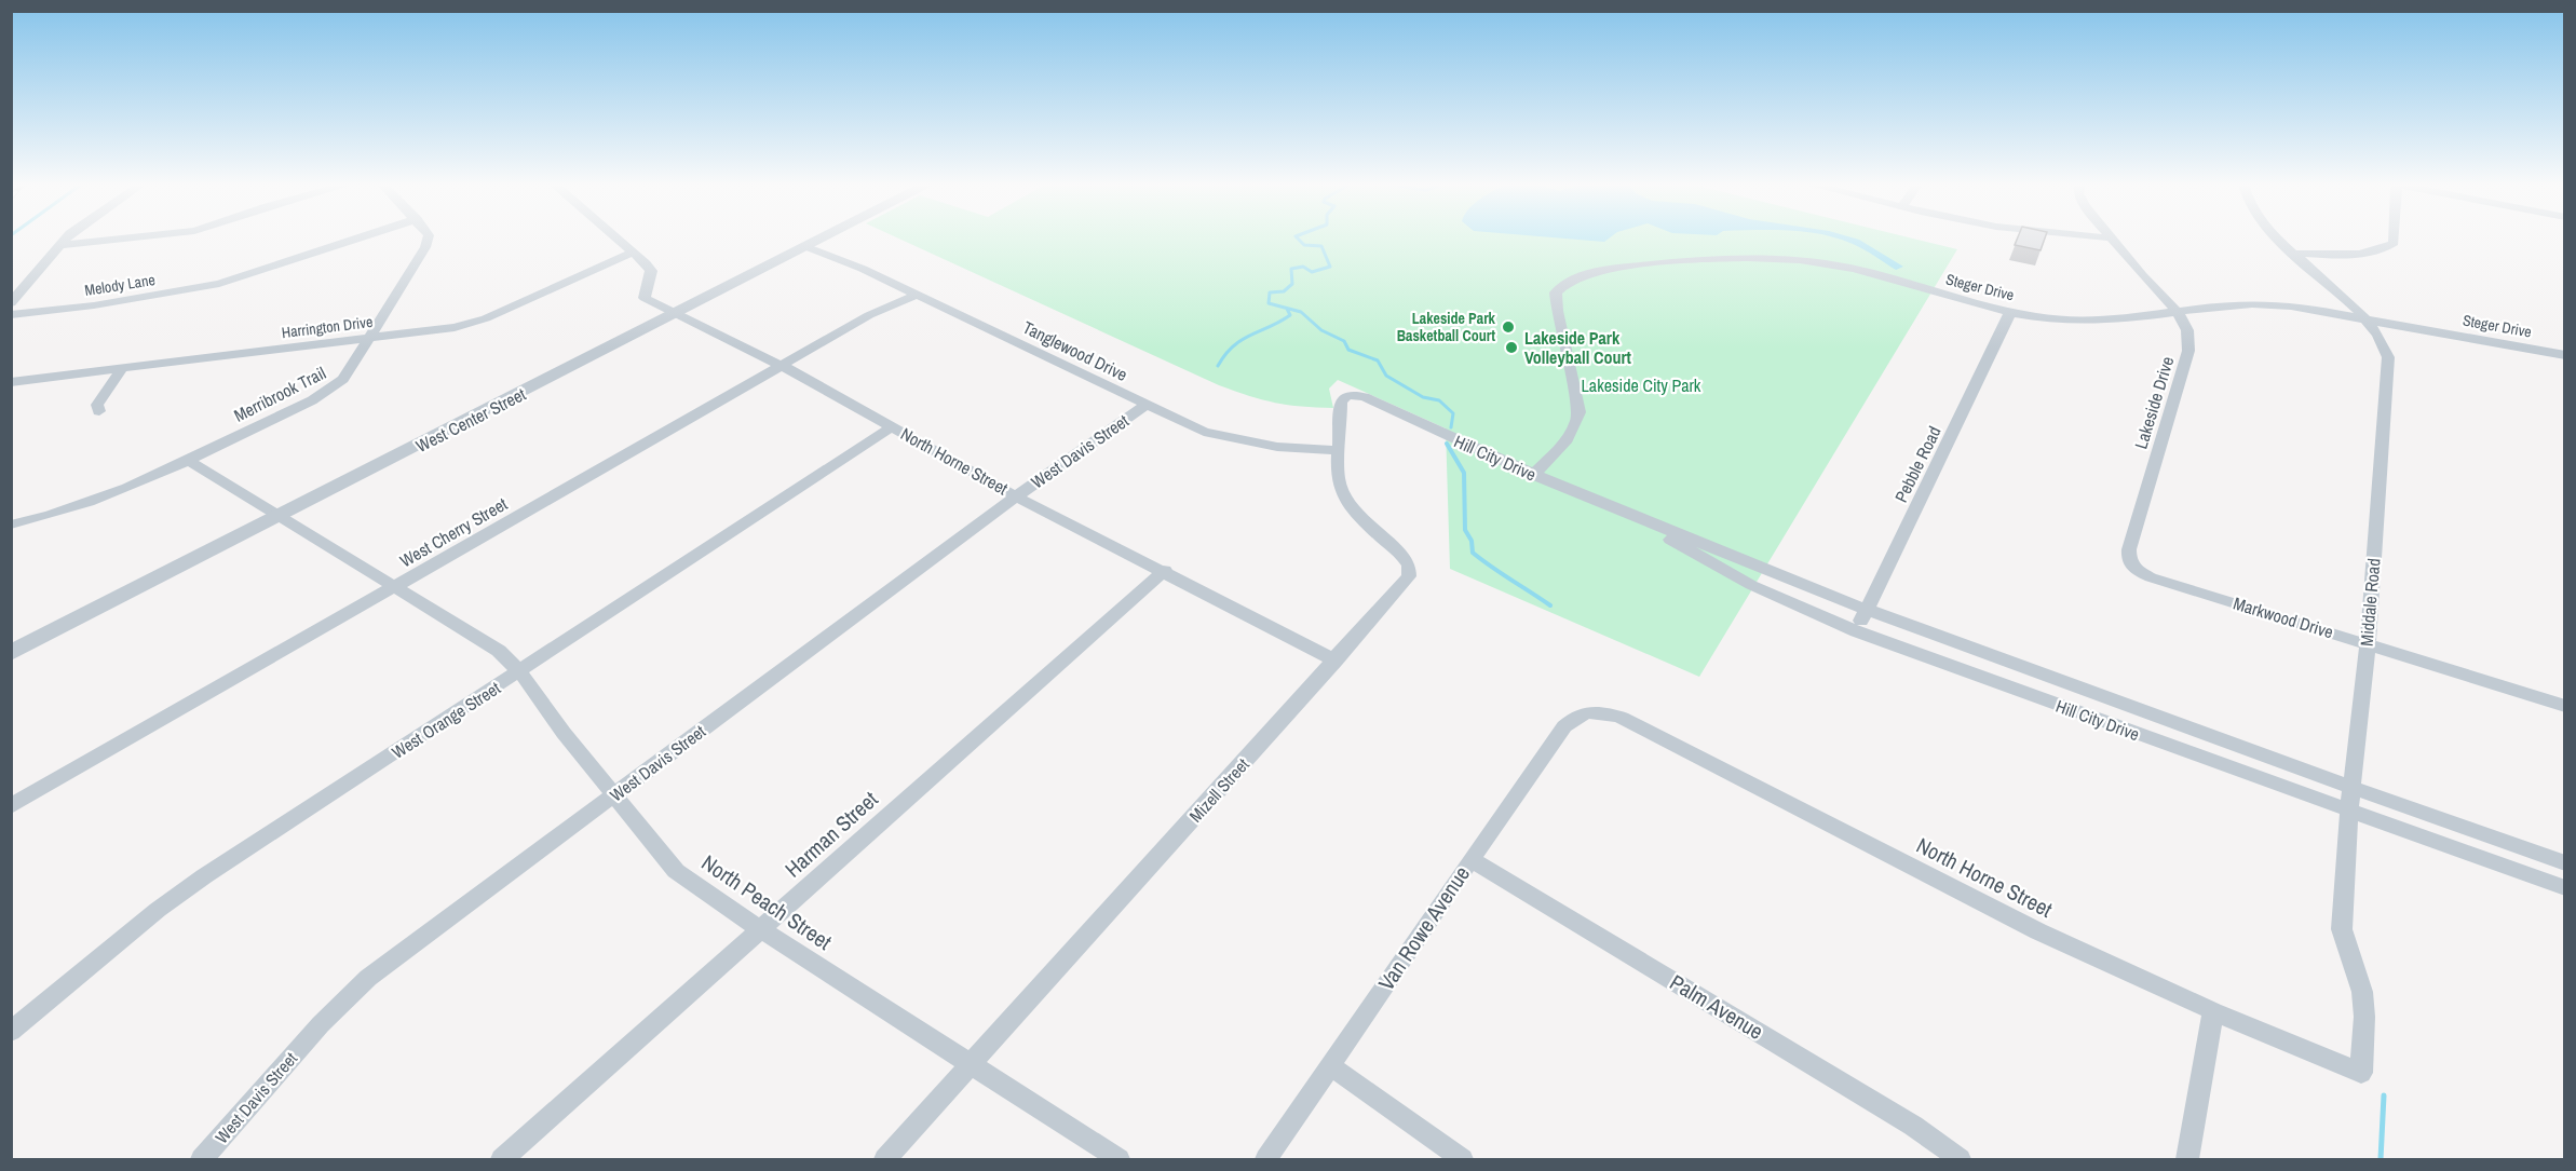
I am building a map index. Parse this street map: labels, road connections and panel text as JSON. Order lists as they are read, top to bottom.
{
  "streets": {
    "street": [
      "Melody Lane",
      "Steger Drive",
      "Harrington Drive",
      "Tanglewood Drive",
      "Merribrook Trail",
      "Lakeside Drive",
      "West Center Street",
      "West Davis Street",
      "Hill City Drive",
      "North Horne Street",
      "Pebble Road",
      "West Cherry Street",
      "Middale Road",
      "Markwood Drive",
      "West Orange Street",
      "Mizell Street",
      "Harman Street",
      "North Peach Street",
      "Van Rowe Avenue",
      "Palm Avenue"
    ]
  },
  "crossings": [
    ["Steger Drive", "Lakeside Drive"],
    ["Steger Drive", "Hill City Drive"],
    ["Steger Drive", "Pebble Road"],
    ["Steger Drive", "Middale Road"],
    ["Harrington Drive", "Merribrook Trail"],
    ["Harrington Drive", "North Horne Street"],
    ["Tanglewood Drive", "West Center Street"],
    ["Tanglewood Drive", "West Davis Street"],
    ["Tanglewood Drive", "West Cherry Street"],
    ["Tanglewood Drive", "Mizell Street"],
    ["Merribrook Trail", "North Peach Street"],
    ["Lakeside Drive", "Markwood Drive"],
    ["West Center Street", "North Horne Street"],
    ["West Center Street", "North Peach Street"],
    ["West Davis Street", "North Horne Street"],
    ["West Davis Street", "North Peach Street"],
    ["Hill City Drive", "Pebble Road"],
    ["Hill City Drive", "Middale Road"],
    ["Hill City Drive", "Mizell Street"],
    ["North Horne Street", "West Cherry Street"],
    ["North Horne Street", "Middale Road"],
    ["North Horne Street", "West Orange Street"],
    ["North Horne Street", "Mizell Street"],
    ["North Horne Street", "Harman Street"],
    ["North Horne Street", "Van Rowe Avenue"],
    ["West Cherry Street", "North Peach Street"],
    ["Middale Road", "Markwood Drive"],
    ["West Orange Street", "North Peach Street"],
    ["Mizell Street", "North Peach Street"],
    ["Harman Street", "North Peach Street"],
    ["Van Rowe Avenue", "Palm Avenue"]
  ],
  "parks": ["Lakeside City Park"],
  "places": ["Lakeside Park Basketball Court", "Lakeside Park Volleyball Court"]
}
